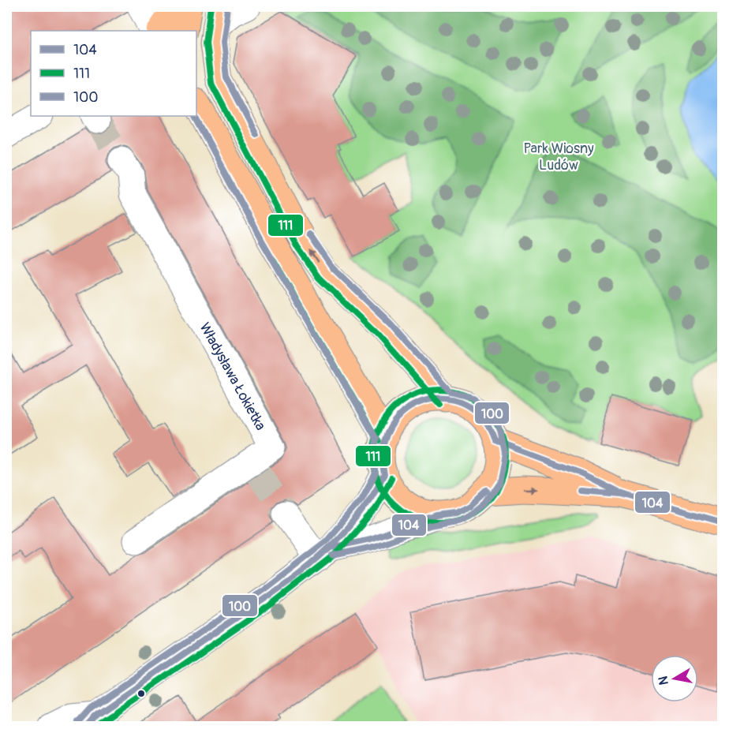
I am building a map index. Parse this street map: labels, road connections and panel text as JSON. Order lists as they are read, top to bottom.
{
  "streets": {
    "street": ["Władysława Łokietka"]
  },
  "parks": ["Park Wiosny Ludów"],
  "lines": ["transit line 111", "transit line 100", "transit line 104"],
  "legend": ["104", "111", "100"],
  "north": "left"
}
